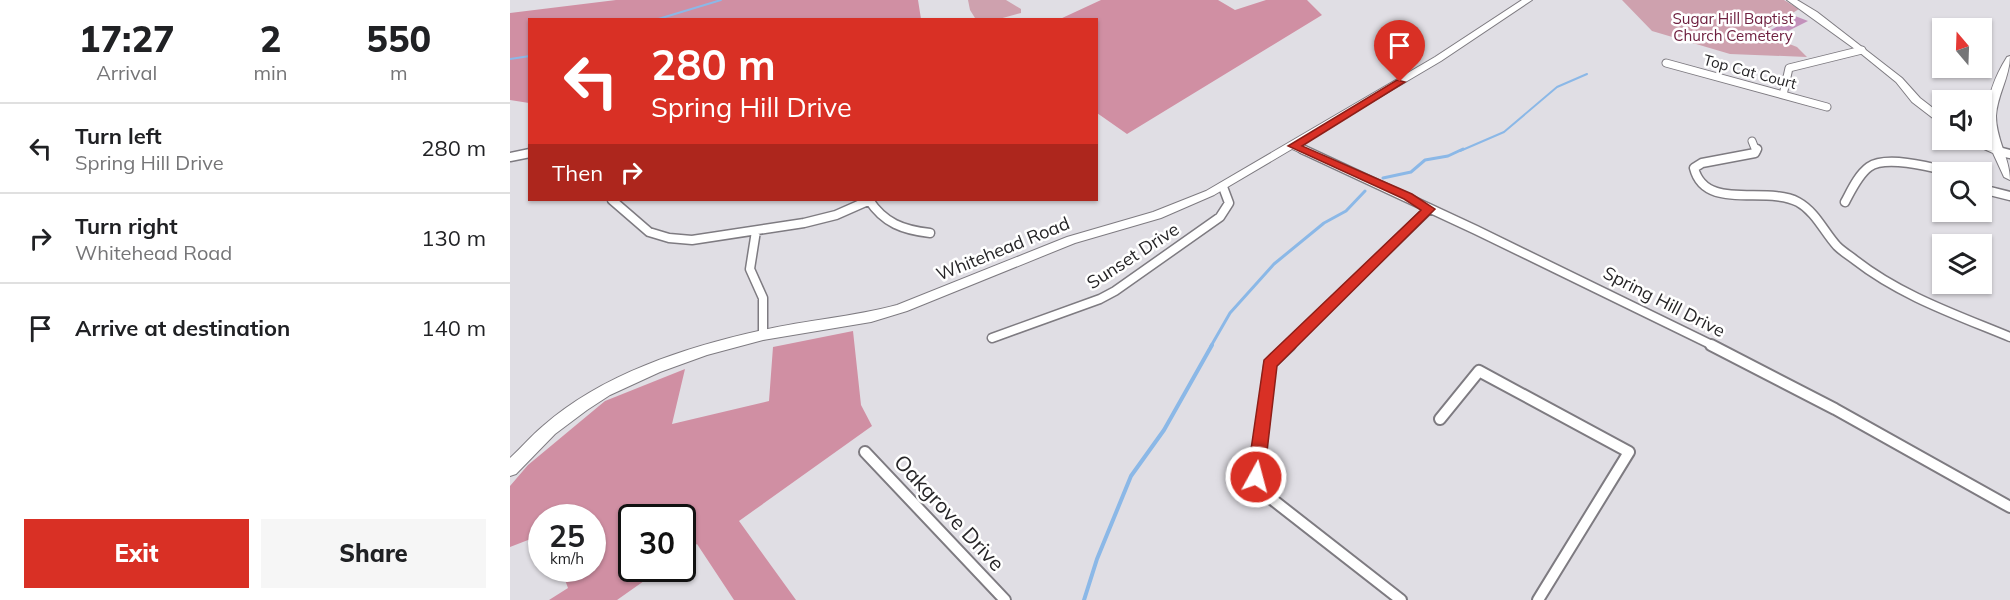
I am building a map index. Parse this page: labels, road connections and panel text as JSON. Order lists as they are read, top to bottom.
{
  "streets": {
    "street": [
      "Top Cat Court",
      "Whitehead Road",
      "Sunset Drive",
      "Spring Hill Drive",
      "Oakgrove Drive"
    ]
  },
  "crossings": [
    ["Whitehead Road", "Sunset Drive"],
    ["Whitehead Road", "Spring Hill Drive"]
  ],
  "parks": ["Sugar Hill Baptist Church Cemetery"],
  "north": "top",
  "page": {
    "eta": [
      "17:27",
      "Arrival",
      "2",
      "min",
      "550",
      "m"
    ],
    "turn": ["280 m", "Spring Hill Drive"],
    "list": [
      {
        "name": "Turn left",
        "note": "Spring Hill Drive",
        "value": "280 m"
      },
      {
        "name": "Turn right",
        "note": "Whitehead Road",
        "value": "130 m"
      },
      {
        "name": "Arrive at destination",
        "value": "140 m"
      }
    ],
    "then": "Then",
    "speed": "25 km/h",
    "limit": "30",
    "buttons": ["Exit", "Share"]
  }
}
